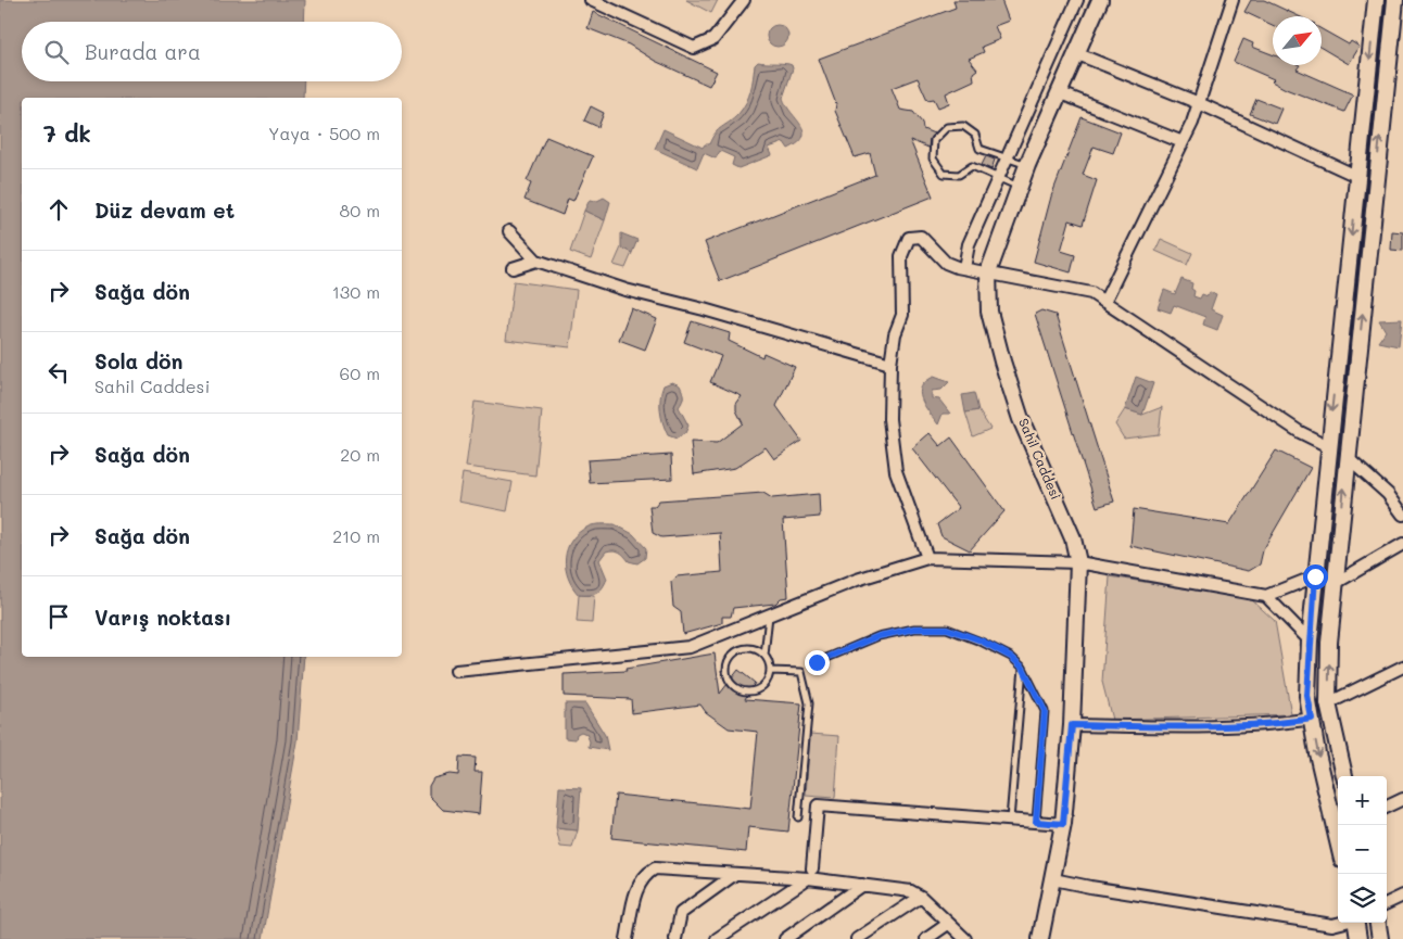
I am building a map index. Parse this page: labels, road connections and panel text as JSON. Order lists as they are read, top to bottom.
{
  "streets": {
    "main road": ["Sahil Caddesi"]
  },
  "north": "top right",
  "page": {
    "search": "Burada ara",
    "heading": ["7 dk", "Yaya · 500 m"],
    "list": [
      ["Düz devam et", "80 m"],
      ["Sağa dön", "130 m"],
      ["Sola dön", "Sahil Caddesi", "60 m"],
      ["Sağa dön", "20 m"],
      ["Sağa dön", "210 m"],
      "Varış noktası"
    ],
    "map_buttons": ["+", "−"]
  }
}
